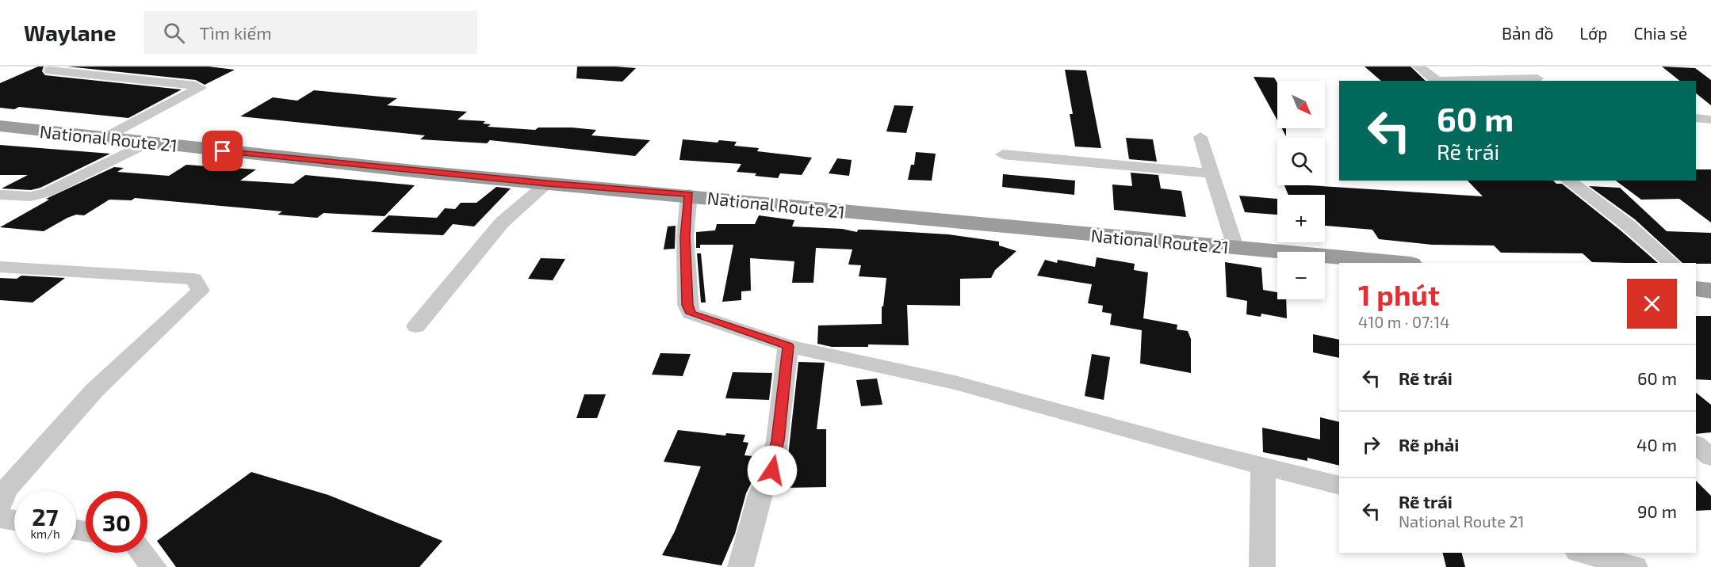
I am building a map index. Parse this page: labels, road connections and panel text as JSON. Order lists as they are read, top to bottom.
{
  "streets": {
    "highway": ["National Route 21"]
  },
  "north": "bottom right",
  "page": {
    "header": "Waylane",
    "search": "Tìm kiếm",
    "nav": ["Bản đồ", "Lớp", "Chia sẻ"],
    "map_buttons": ["+", "−"],
    "turn": ["60 m", "Rẽ trái"],
    "heading": ["1 phút", "410 m · 07:14"],
    "list": [
      {
        "name": "Rẽ trái",
        "value": "60 m"
      },
      {
        "name": "Rẽ phải",
        "value": "40 m"
      },
      {
        "name": "Rẽ trái",
        "note": "National Route 21",
        "value": "90 m"
      }
    ],
    "speed": "27 km/h",
    "limit": "30"
  }
}
